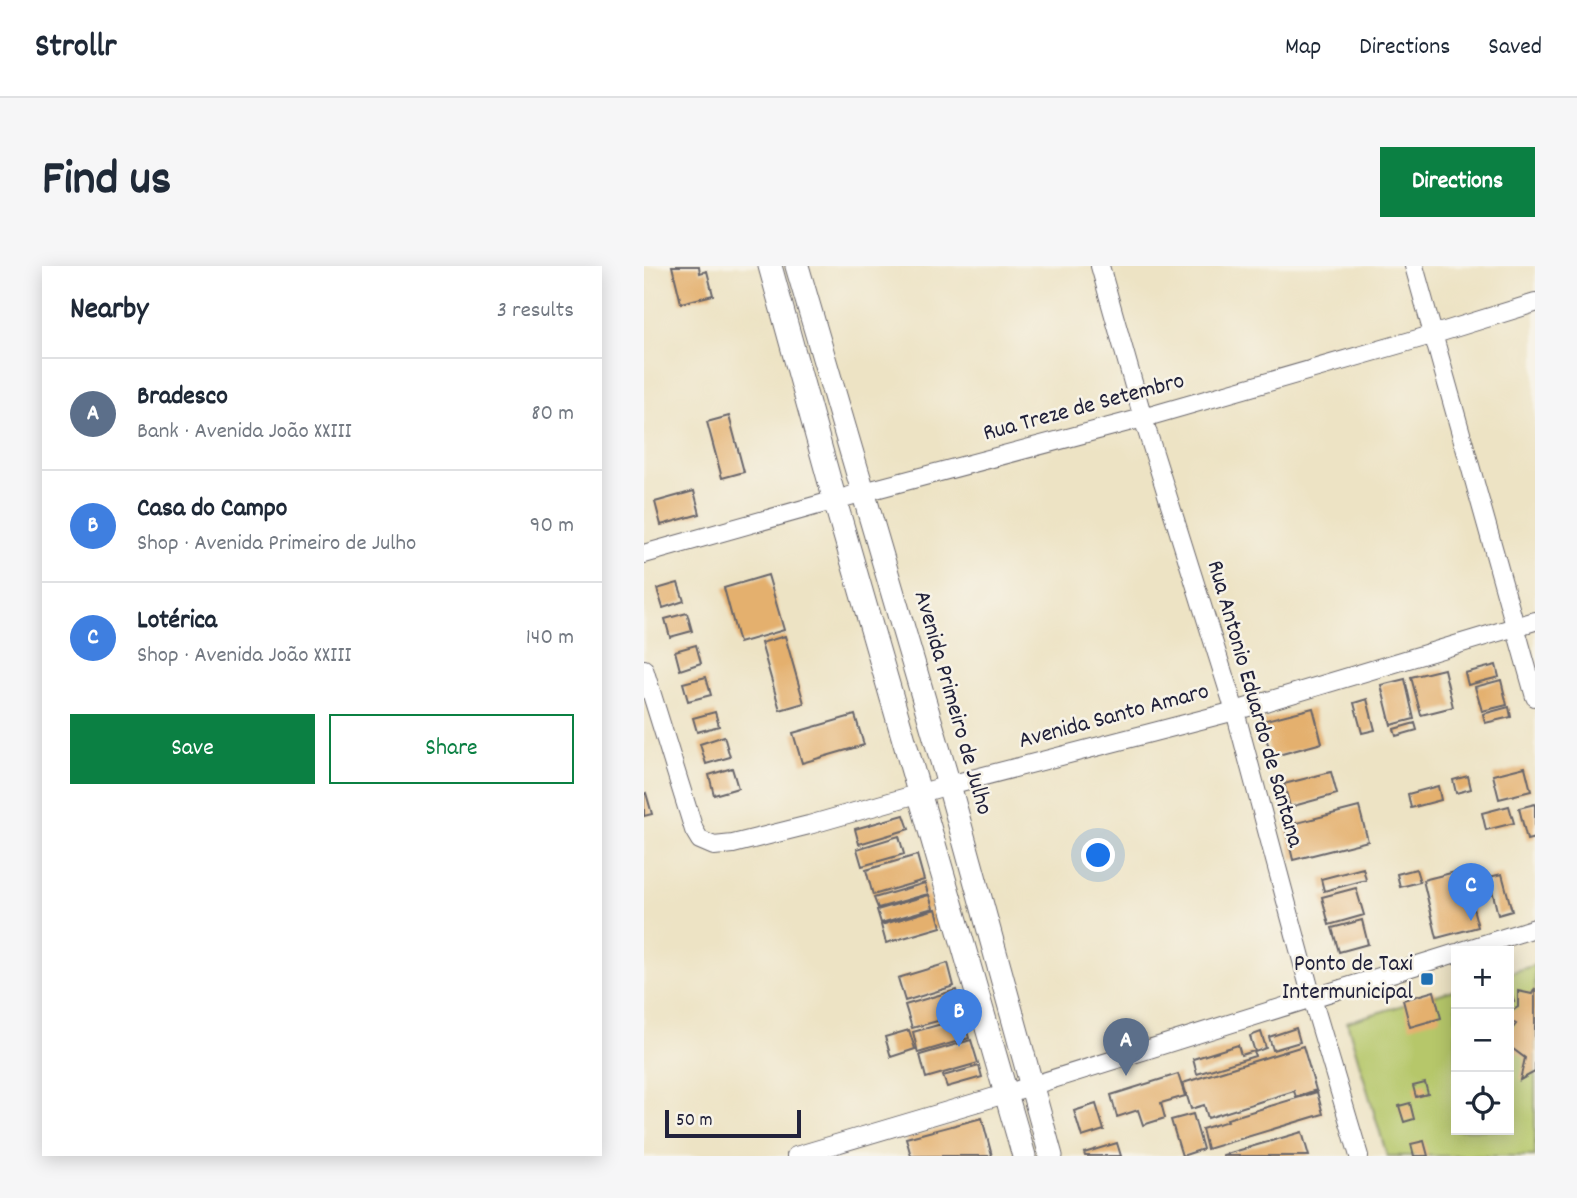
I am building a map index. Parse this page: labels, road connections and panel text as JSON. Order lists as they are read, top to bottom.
{
  "streets": {
    "main road": ["Avenida Primeiro de Julho"],
    "street": ["Rua Treze de Setembro", "Rua Antonio Eduardo de Santana", "Avenida Santo Amaro"]
  },
  "crossings": [
    ["Rua Treze de Setembro", "Avenida Primeiro de Julho"],
    ["Rua Treze de Setembro", "Rua Antonio Eduardo de Santana"],
    ["Avenida Primeiro de Julho", "Avenida Santo Amaro"],
    ["Rua Antonio Eduardo de Santana", "Avenida Santo Amaro"]
  ],
  "places": {
    "transit": ["Ponto de Taxi Intermunicipal"]
  },
  "scale_bar": "50 m",
  "page": {
    "header": "Strollr",
    "nav": ["Map", "Directions", "Saved"],
    "title": "Find us",
    "buttons": [
      "Directions",
      ["Save", "Share"]
    ],
    "heading": ["Nearby", "3 results"],
    "list": [
      {
        "mark": "A",
        "name": "Bradesco",
        "note": "Bank · Avenida João XXIII",
        "value": "80 m"
      },
      {
        "mark": "B",
        "name": "Casa do Campo",
        "note": "Shop · Avenida Primeiro de Julho",
        "value": "90 m"
      },
      {
        "mark": "C",
        "name": "Lotérica",
        "note": "Shop · Avenida João XXIII",
        "value": "140 m"
      }
    ],
    "pins": ["C", "B", "A"],
    "map_buttons": ["+", "−"],
    "scale": "50 m"
  }
}
